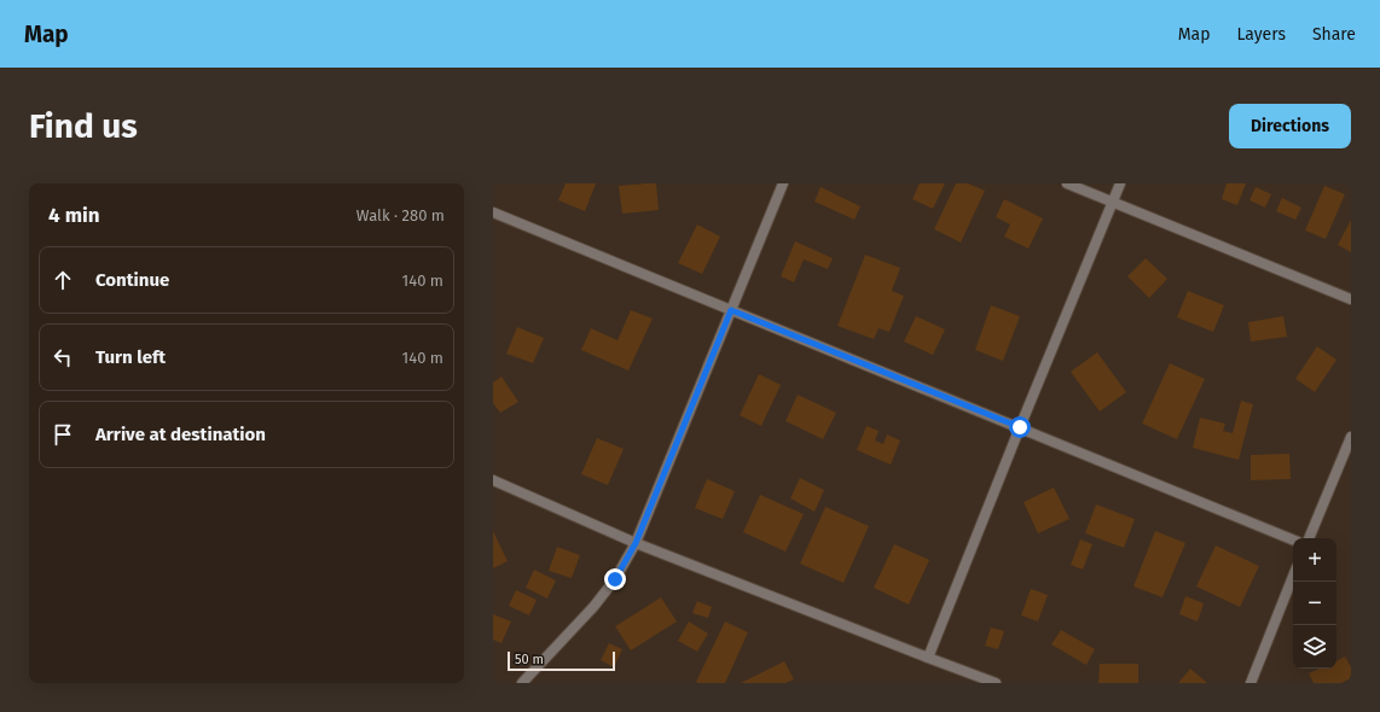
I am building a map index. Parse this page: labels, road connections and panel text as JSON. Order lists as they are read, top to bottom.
{
  "scale_bar": "50 m",
  "page": {
    "header": "Map",
    "nav": ["Map", "Layers", "Share"],
    "buttons": "Directions",
    "title": "Find us",
    "heading": ["4 min", "Walk · 280 m"],
    "list": [
      ["Continue", "140 m"],
      ["Turn left", "140 m"],
      "Arrive at destination"
    ],
    "map_buttons": ["+", "−"],
    "scale": "50 m"
  }
}
